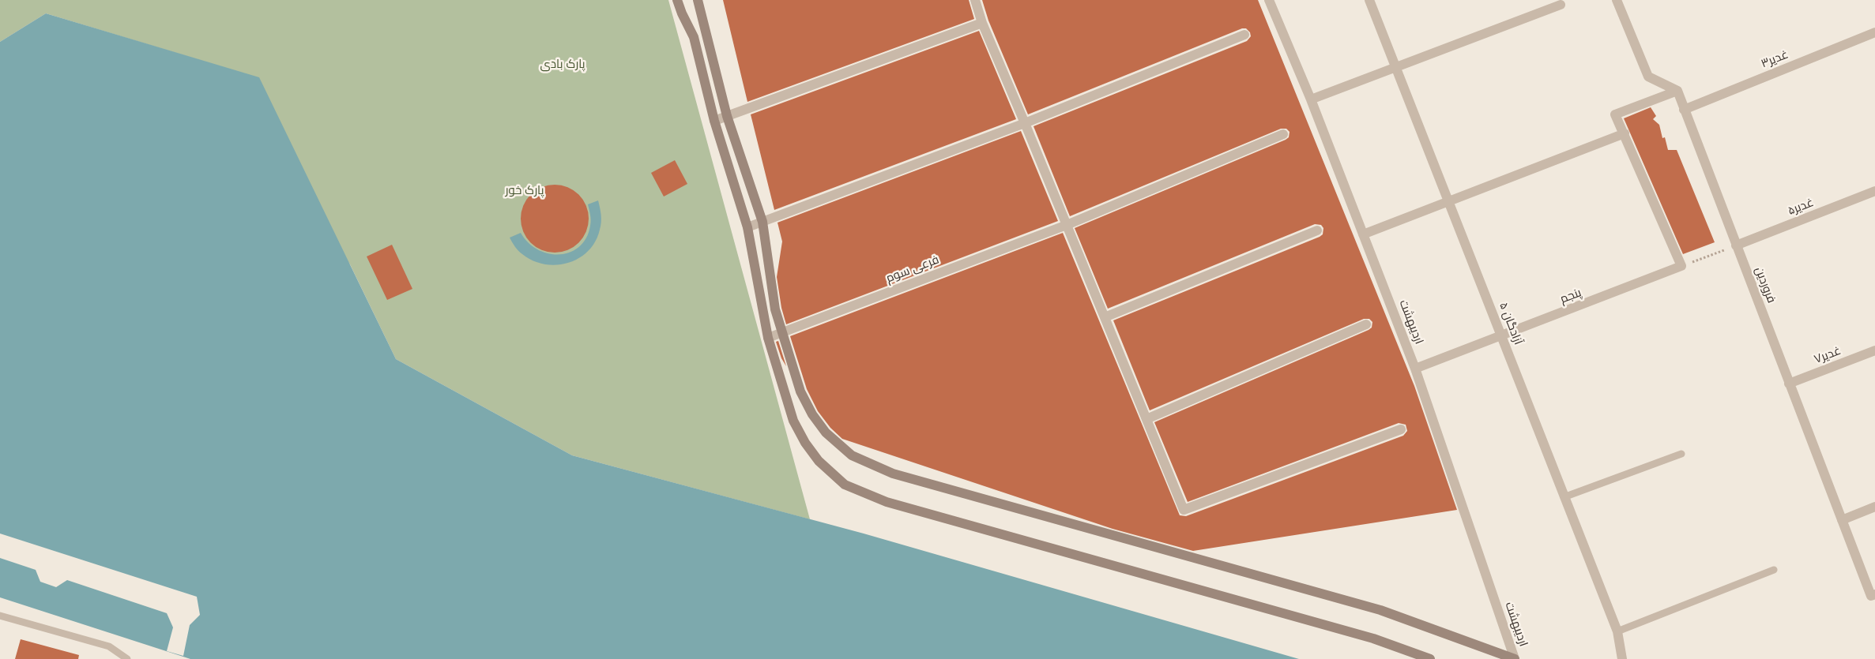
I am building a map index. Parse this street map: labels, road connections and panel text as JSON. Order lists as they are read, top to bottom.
{
  "streets": {
    "street": [
      "غدیر۳",
      "غدیر۵",
      "فرعی سوم",
      "فروردین",
      "پنجم",
      "اردیبهشت",
      "آزادگان ۵",
      "غدیر۷"
    ]
  },
  "crossings": [
    ["غدیر۳", "فروردین"],
    ["غدیر۵", "فروردین"],
    ["فروردین", "غدیر۷"],
    ["پنجم", "اردیبهشت"],
    ["پنجم", "آزادگان ۵"]
  ],
  "parks": ["پارک بادی", "پارک خور"]
}
